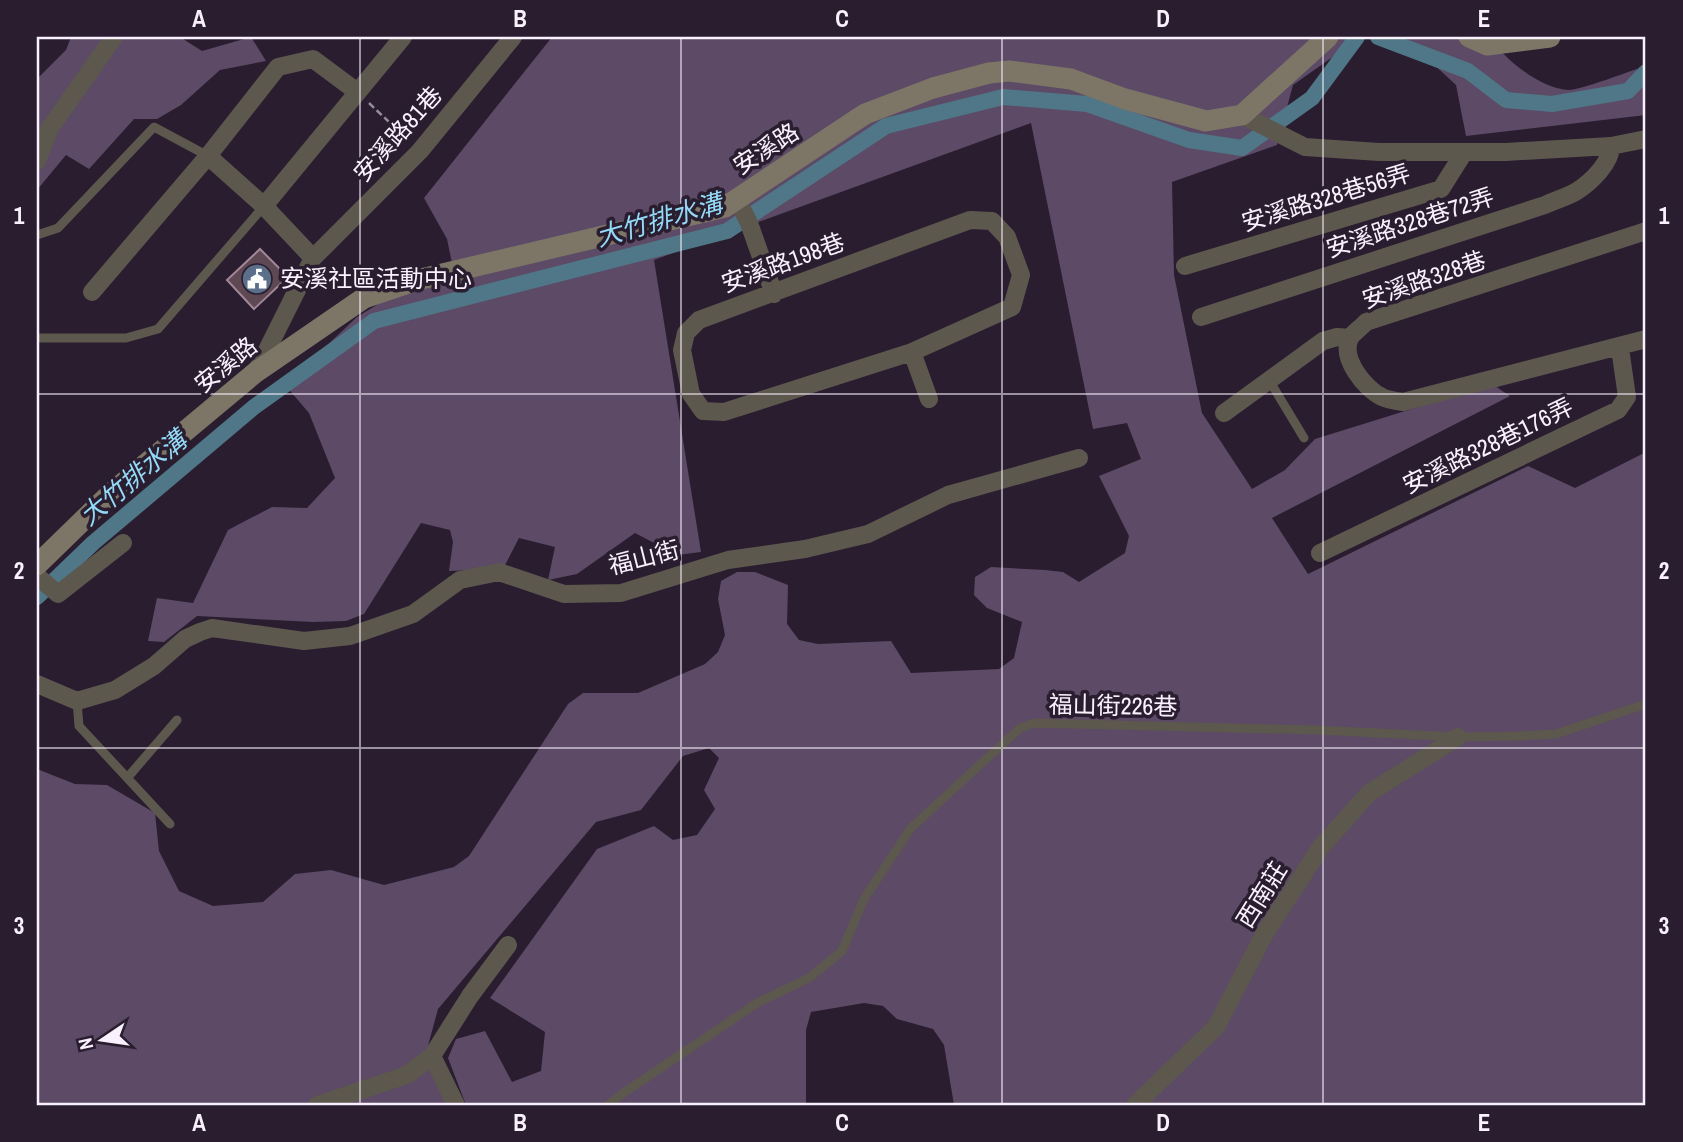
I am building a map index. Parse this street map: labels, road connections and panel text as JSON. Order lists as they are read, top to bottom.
{
  "streets": {
    "street": [
      "安溪路81巷",
      "安溪路",
      "安溪路328巷56弄",
      "安溪路328巷72弄",
      "安溪路198巷",
      "安溪路328巷",
      "安溪路328巷176弄",
      "福山街",
      "西南莊"
    ],
    "lane": ["福山街226巷"]
  },
  "crossings": [
    ["安溪路81巷", "安溪路"],
    ["安溪路328巷", "安溪路328巷176弄"],
    ["福山街226巷", "西南莊"]
  ],
  "water": ["大竹排水溝"],
  "places": {
    "public building": ["安溪社區活動中心"]
  },
  "north": "left",
  "grid": {
    "columns": [
      "A",
      "B",
      "C",
      "D",
      "E"
    ],
    "rows": ["1", "2", "3"]
  }
}
